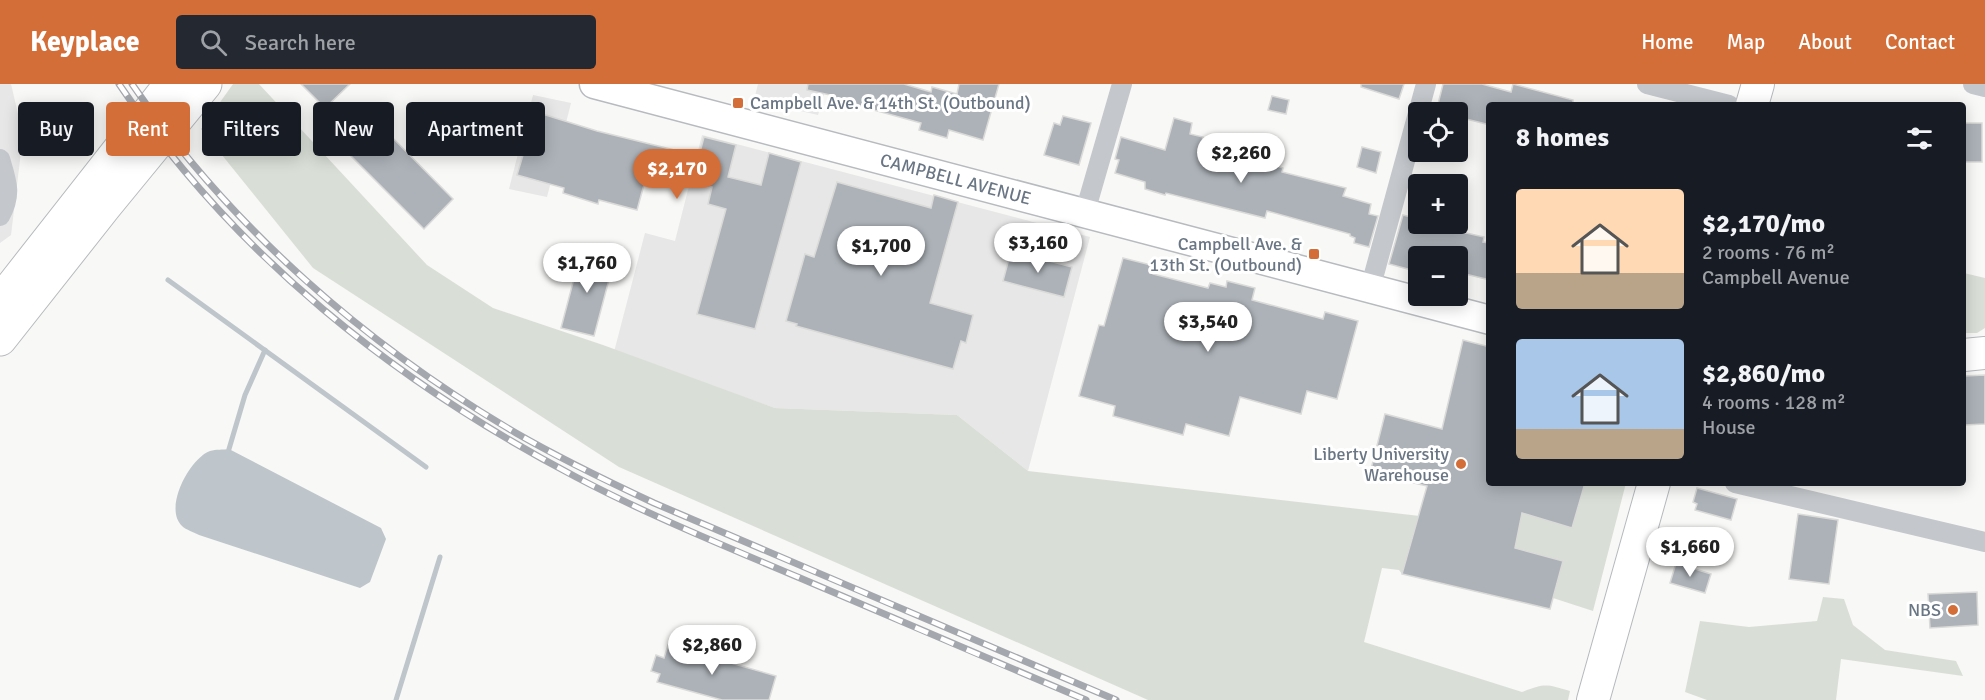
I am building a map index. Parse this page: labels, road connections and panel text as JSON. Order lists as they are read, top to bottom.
{
  "streets": {
    "main road": ["CAMPBELL AVENUE"]
  },
  "places": {
    "transit": ["Campbell Ave. & 14th St. (Outbound)", "Campbell Ave. & 13th St. (Outbound)"],
    "other": ["Liberty University Warehouse", "NBS"]
  },
  "page": {
    "header": "Keyplace",
    "search": "Search here",
    "nav": [
      "Home",
      "Map",
      "About",
      "Contact"
    ],
    "map_buttons": ["+", "−"],
    "chip": [
      "Buy",
      "Rent",
      "Filters",
      "New",
      "Apartment"
    ],
    "heading": "8 homes",
    "price": [
      "$2,260",
      "$2,170",
      "$3,160",
      "$1,700",
      "$1,760",
      "$3,540",
      "$1,660",
      "$2,860"
    ],
    "list": [
      {
        "name": "$2,170/mo",
        "note": "2 rooms · 76 m² · Campbell Avenue"
      },
      {
        "name": "$2,860/mo",
        "note": "4 rooms · 128 m² · House"
      }
    ]
  }
}
